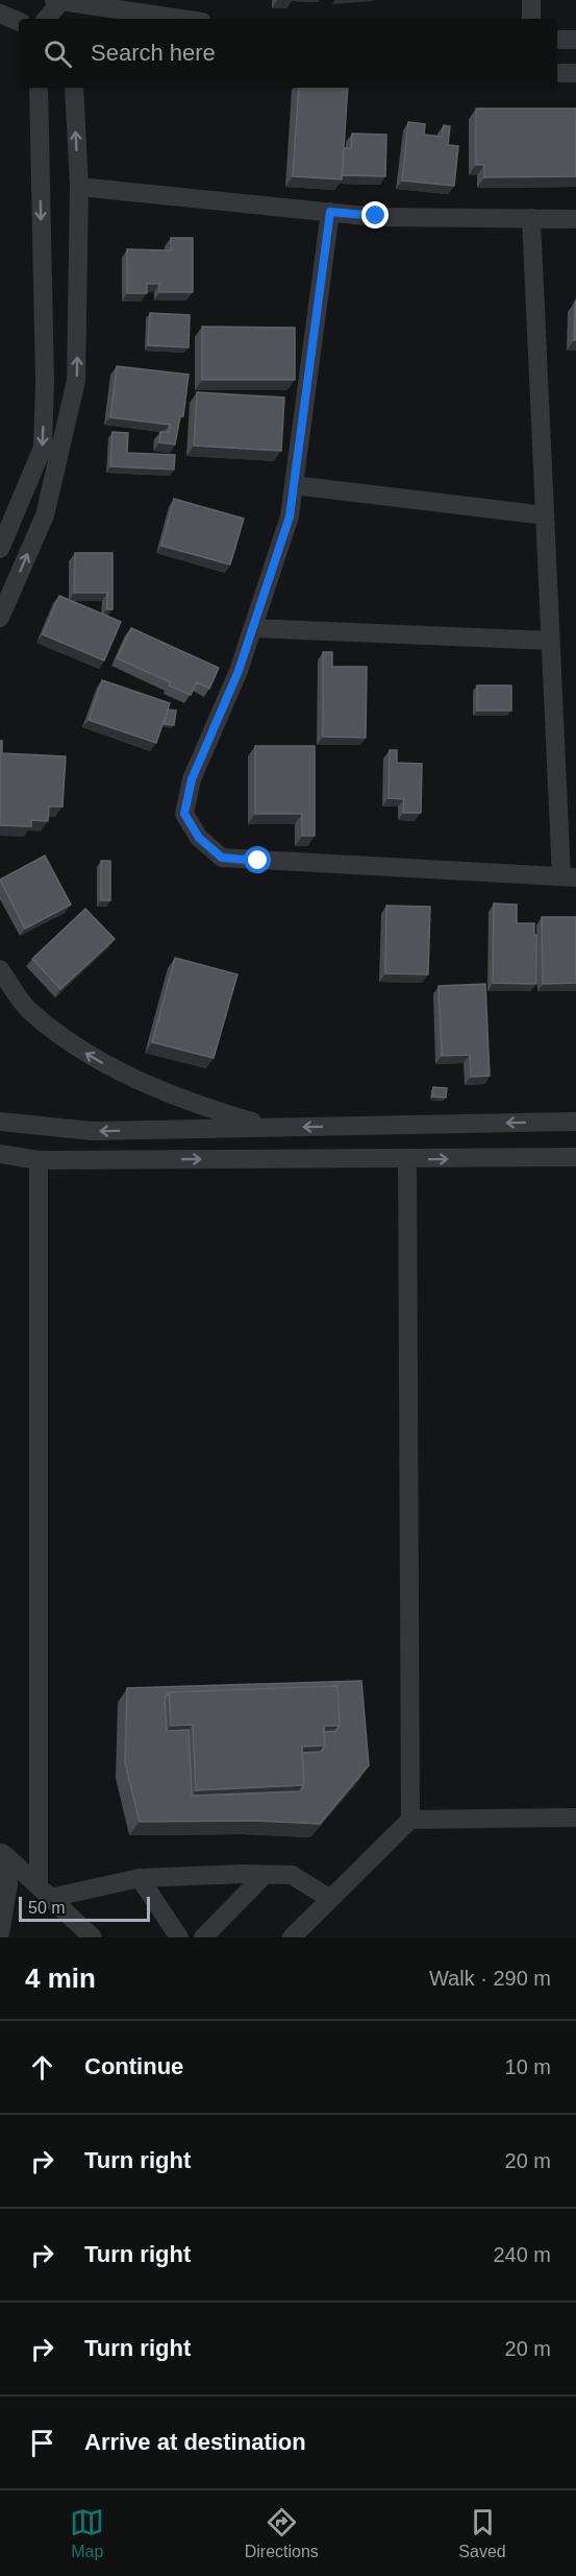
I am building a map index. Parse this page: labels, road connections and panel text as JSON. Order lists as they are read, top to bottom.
{
  "scale_bar": "50 m",
  "page": {
    "search": "Search here",
    "scale": "50 m",
    "heading": ["4 min", "Walk · 290 m"],
    "list": [
      ["Continue", "10 m"],
      ["Turn right", "20 m"],
      ["Turn right", "240 m"],
      ["Turn right", "20 m"],
      "Arrive at destination"
    ],
    "nav": ["Map", "Directions", "Saved"]
  }
}
